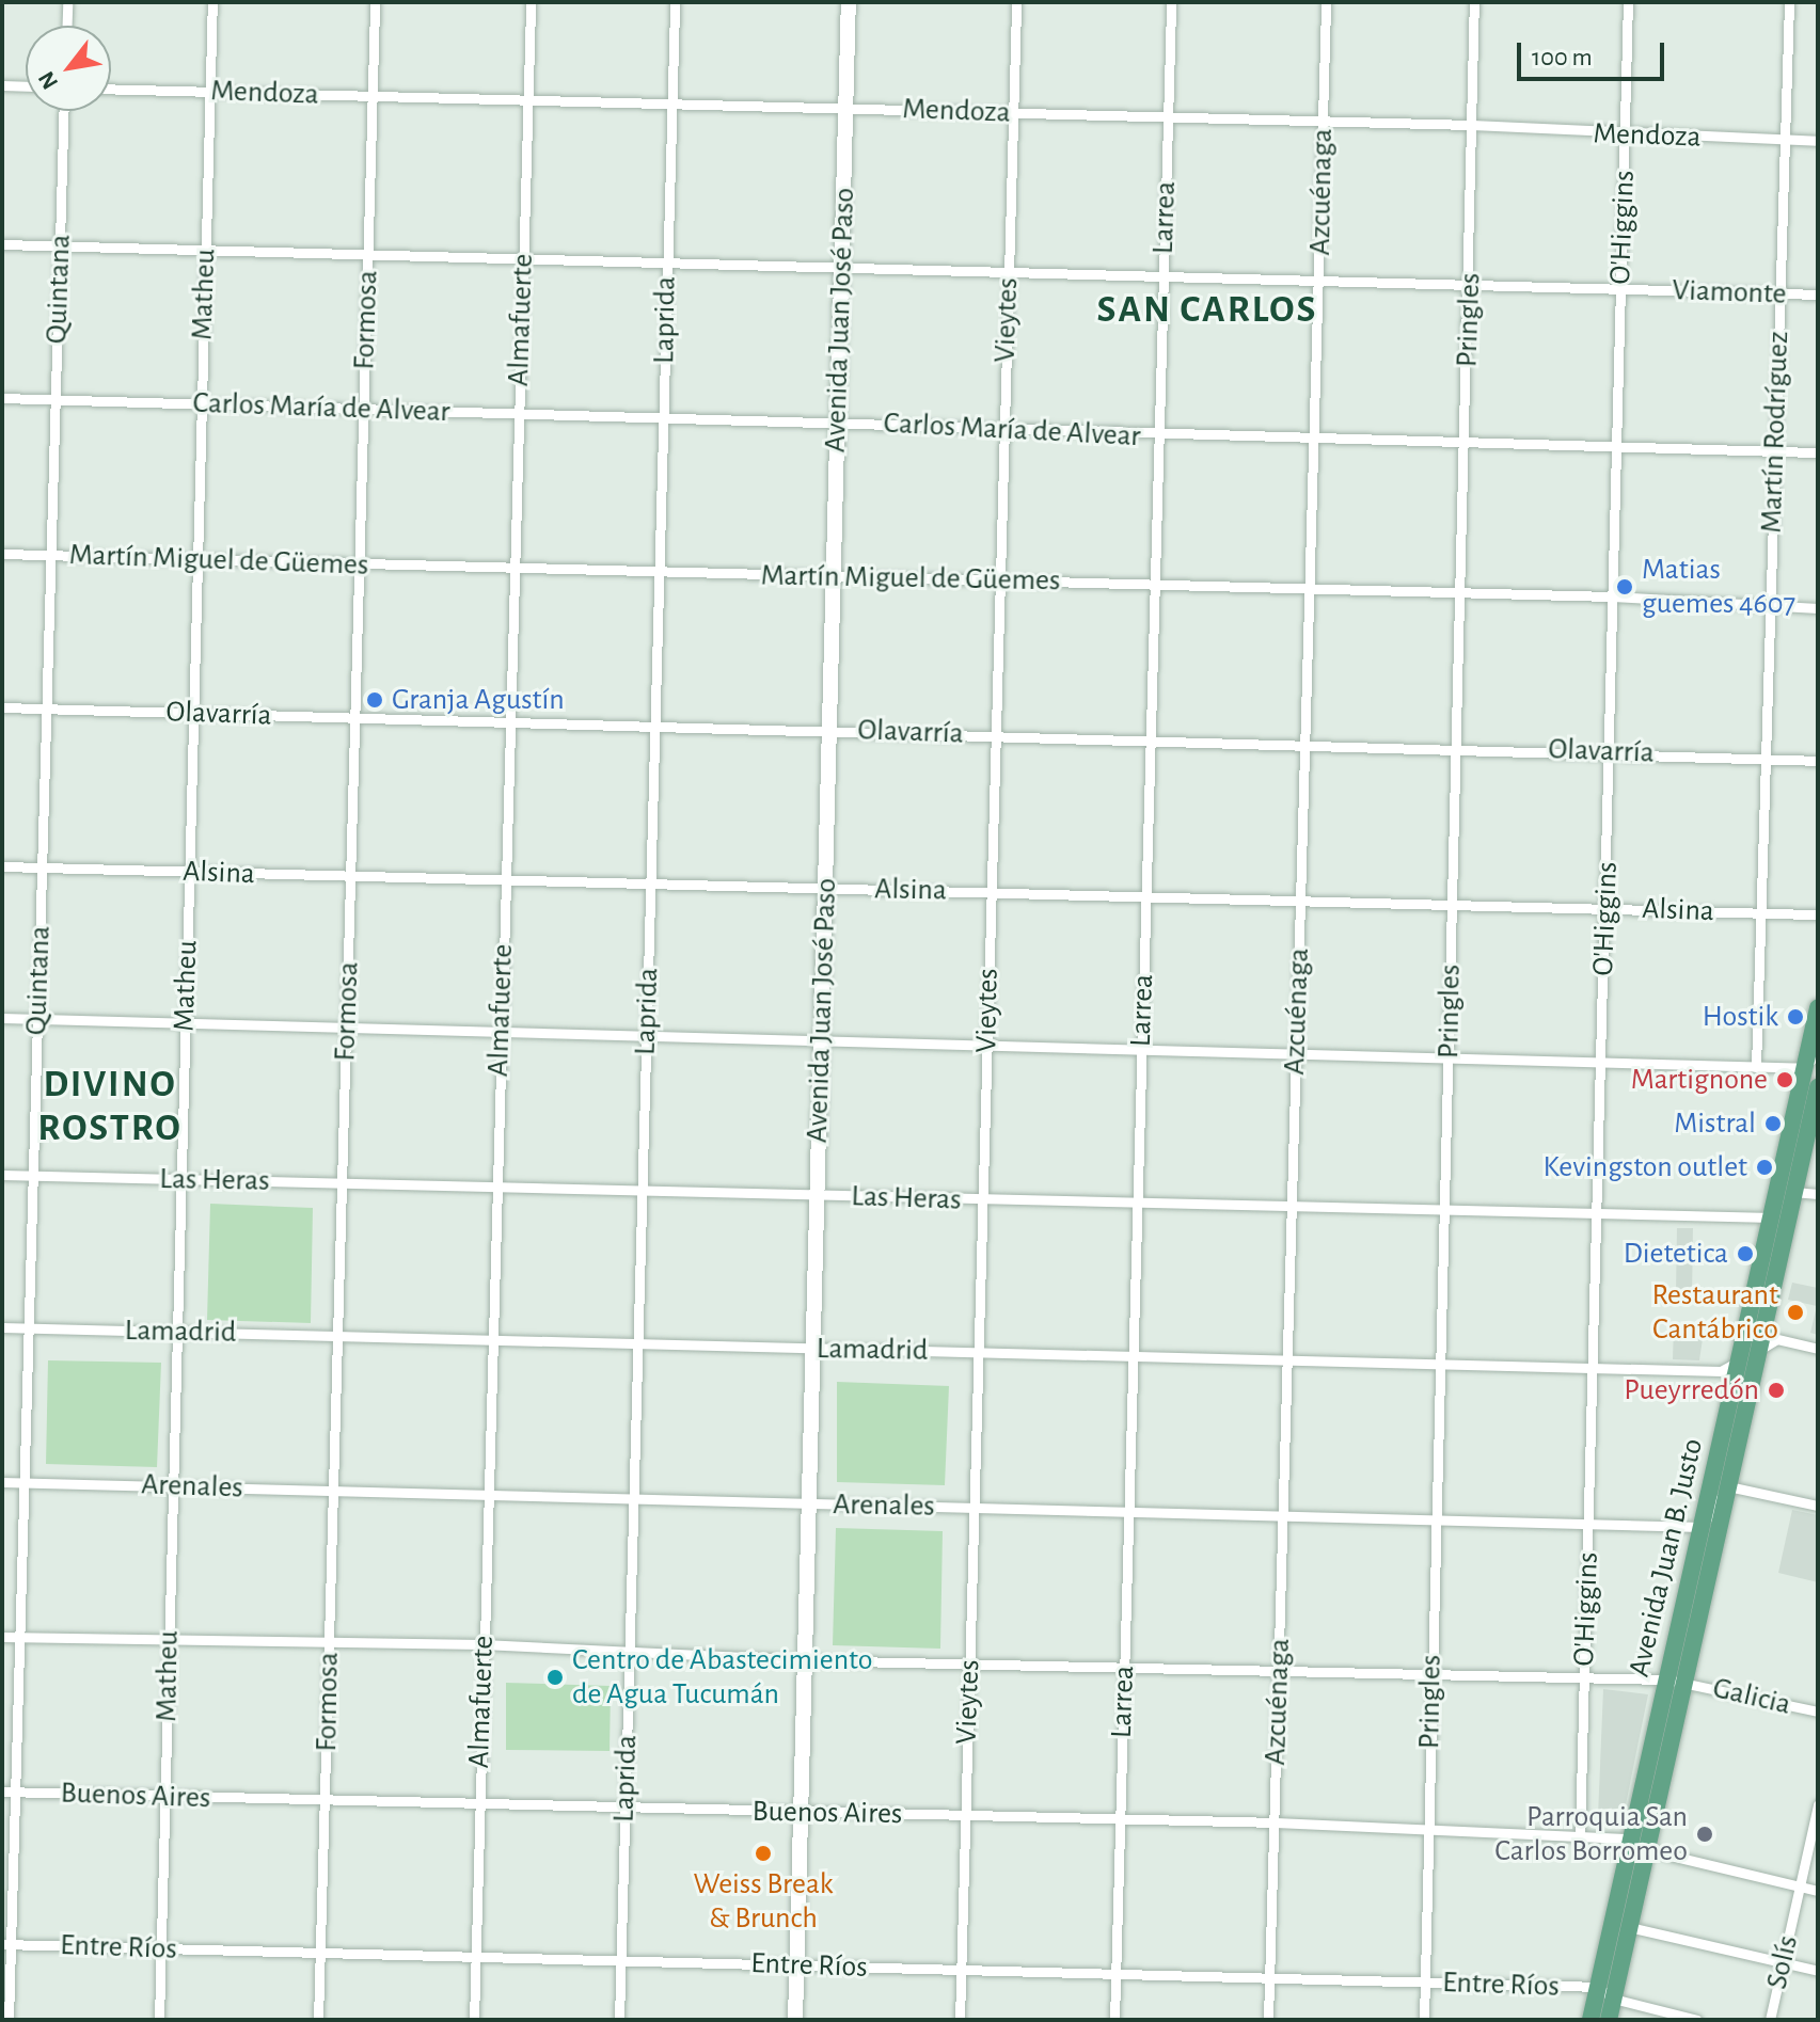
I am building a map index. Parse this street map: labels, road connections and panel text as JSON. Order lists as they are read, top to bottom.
{
  "streets": {
    "main road": ["Avenida Juan José Paso", "Avenida Juan B. Justo"],
    "street": [
      "Mendoza",
      "Azcuénaga",
      "Larrea",
      "O'Higgins",
      "Quintana",
      "Viamonte",
      "Matheu",
      "Formosa",
      "Almafuerte",
      "Laprida",
      "Vieytes",
      "Pringles",
      "Carlos María de Alvear",
      "Martín Rodríguez",
      "Martín Miguel de Güemes",
      "Olavarría",
      "Alsina",
      "Las Heras",
      "Lamadrid",
      "Arenales",
      "Galicia",
      "Buenos Aires",
      "Entre Ríos",
      "Solís"
    ]
  },
  "crossings": [
    ["Mendoza", "Azcuénaga"],
    ["Mendoza", "Larrea"],
    ["Mendoza", "O'Higgins"],
    ["Mendoza", "Matheu"],
    ["Mendoza", "Formosa"],
    ["Mendoza", "Almafuerte"],
    ["Mendoza", "Laprida"],
    ["Mendoza", "Avenida Juan José Paso"],
    ["Mendoza", "Vieytes"],
    ["Mendoza", "Pringles"],
    ["Mendoza", "Martín Rodríguez"],
    ["Azcuénaga", "Viamonte"],
    ["Azcuénaga", "Carlos María de Alvear"],
    ["Azcuénaga", "Martín Miguel de Güemes"],
    ["Azcuénaga", "Olavarría"],
    ["Azcuénaga", "Alsina"],
    ["Azcuénaga", "Las Heras"],
    ["Azcuénaga", "Lamadrid"],
    ["Azcuénaga", "Arenales"],
    ["Azcuénaga", "Galicia"],
    ["Azcuénaga", "Buenos Aires"],
    ["Azcuénaga", "Entre Ríos"],
    ["Larrea", "Viamonte"],
    ["Larrea", "Carlos María de Alvear"],
    ["Larrea", "Martín Miguel de Güemes"],
    ["Larrea", "Olavarría"],
    ["Larrea", "Alsina"],
    ["Larrea", "Las Heras"],
    ["Larrea", "Lamadrid"],
    ["Larrea", "Arenales"],
    ["Larrea", "Galicia"],
    ["Larrea", "Buenos Aires"],
    ["Larrea", "Entre Ríos"],
    ["O'Higgins", "Viamonte"],
    ["O'Higgins", "Carlos María de Alvear"],
    ["O'Higgins", "Martín Miguel de Güemes"],
    ["O'Higgins", "Olavarría"],
    ["O'Higgins", "Alsina"],
    ["O'Higgins", "Las Heras"],
    ["O'Higgins", "Lamadrid"],
    ["O'Higgins", "Arenales"],
    ["O'Higgins", "Galicia"],
    ["O'Higgins", "Buenos Aires"],
    ["Quintana", "Viamonte"],
    ["Quintana", "Carlos María de Alvear"],
    ["Quintana", "Martín Miguel de Güemes"],
    ["Quintana", "Olavarría"],
    ["Quintana", "Alsina"],
    ["Quintana", "Las Heras"],
    ["Quintana", "Lamadrid"],
    ["Quintana", "Arenales"],
    ["Quintana", "Galicia"],
    ["Quintana", "Buenos Aires"],
    ["Quintana", "Entre Ríos"],
    ["Viamonte", "Matheu"],
    ["Viamonte", "Formosa"],
    ["Viamonte", "Almafuerte"],
    ["Viamonte", "Laprida"],
    ["Viamonte", "Avenida Juan José Paso"],
    ["Viamonte", "Vieytes"],
    ["Viamonte", "Pringles"],
    ["Viamonte", "Martín Rodríguez"],
    ["Matheu", "Carlos María de Alvear"],
    ["Matheu", "Martín Miguel de Güemes"],
    ["Matheu", "Olavarría"],
    ["Matheu", "Alsina"],
    ["Matheu", "Las Heras"],
    ["Matheu", "Lamadrid"],
    ["Matheu", "Arenales"],
    ["Matheu", "Galicia"],
    ["Matheu", "Buenos Aires"],
    ["Matheu", "Entre Ríos"],
    ["Formosa", "Carlos María de Alvear"],
    ["Formosa", "Martín Miguel de Güemes"],
    ["Formosa", "Olavarría"],
    ["Formosa", "Alsina"],
    ["Formosa", "Las Heras"],
    ["Formosa", "Lamadrid"],
    ["Formosa", "Arenales"],
    ["Formosa", "Galicia"],
    ["Formosa", "Buenos Aires"],
    ["Formosa", "Entre Ríos"],
    ["Almafuerte", "Carlos María de Alvear"],
    ["Almafuerte", "Martín Miguel de Güemes"],
    ["Almafuerte", "Olavarría"],
    ["Almafuerte", "Alsina"],
    ["Almafuerte", "Las Heras"],
    ["Almafuerte", "Lamadrid"],
    ["Almafuerte", "Arenales"],
    ["Almafuerte", "Galicia"],
    ["Almafuerte", "Buenos Aires"],
    ["Almafuerte", "Entre Ríos"],
    ["Laprida", "Carlos María de Alvear"],
    ["Laprida", "Martín Miguel de Güemes"],
    ["Laprida", "Olavarría"],
    ["Laprida", "Alsina"],
    ["Laprida", "Las Heras"],
    ["Laprida", "Lamadrid"],
    ["Laprida", "Arenales"],
    ["Laprida", "Galicia"],
    ["Laprida", "Buenos Aires"],
    ["Laprida", "Entre Ríos"],
    ["Avenida Juan José Paso", "Carlos María de Alvear"],
    ["Avenida Juan José Paso", "Martín Miguel de Güemes"],
    ["Avenida Juan José Paso", "Olavarría"],
    ["Avenida Juan José Paso", "Alsina"],
    ["Avenida Juan José Paso", "Las Heras"],
    ["Avenida Juan José Paso", "Lamadrid"],
    ["Avenida Juan José Paso", "Arenales"],
    ["Avenida Juan José Paso", "Galicia"],
    ["Avenida Juan José Paso", "Buenos Aires"],
    ["Avenida Juan José Paso", "Entre Ríos"],
    ["Vieytes", "Carlos María de Alvear"],
    ["Vieytes", "Martín Miguel de Güemes"],
    ["Vieytes", "Olavarría"],
    ["Vieytes", "Alsina"],
    ["Vieytes", "Las Heras"],
    ["Vieytes", "Lamadrid"],
    ["Vieytes", "Arenales"],
    ["Vieytes", "Galicia"],
    ["Vieytes", "Buenos Aires"],
    ["Vieytes", "Entre Ríos"],
    ["Pringles", "Carlos María de Alvear"],
    ["Pringles", "Martín Miguel de Güemes"],
    ["Pringles", "Olavarría"],
    ["Pringles", "Alsina"],
    ["Pringles", "Las Heras"],
    ["Pringles", "Lamadrid"],
    ["Pringles", "Arenales"],
    ["Pringles", "Galicia"],
    ["Pringles", "Buenos Aires"],
    ["Pringles", "Entre Ríos"],
    ["Carlos María de Alvear", "Martín Rodríguez"],
    ["Martín Rodríguez", "Martín Miguel de Güemes"],
    ["Martín Rodríguez", "Olavarría"],
    ["Martín Rodríguez", "Alsina"],
    ["Las Heras", "Avenida Juan B. Justo"],
    ["Lamadrid", "Avenida Juan B. Justo"],
    ["Arenales", "Avenida Juan B. Justo"],
    ["Avenida Juan B. Justo", "Galicia"],
    ["Avenida Juan B. Justo", "Buenos Aires"],
    ["Avenida Juan B. Justo", "Entre Ríos"]
  ],
  "districts": ["SAN CARLOS", "DIVINO ROSTRO"],
  "places": [
    "Matias guemes 4607",
    "Granja Agustín",
    "Hostik",
    "Martignone",
    "Mistral",
    "Kevingston outlet",
    "Dietetica",
    "Restaurant Cantábrico",
    "Pueyrredón",
    "Centro de Abastecimiento de Agua Tucumán",
    "Parroquia San Carlos Borromeo",
    "Weiss Break & Brunch"
  ],
  "scale_bar": "100 m",
  "north": "bottom left"
}
